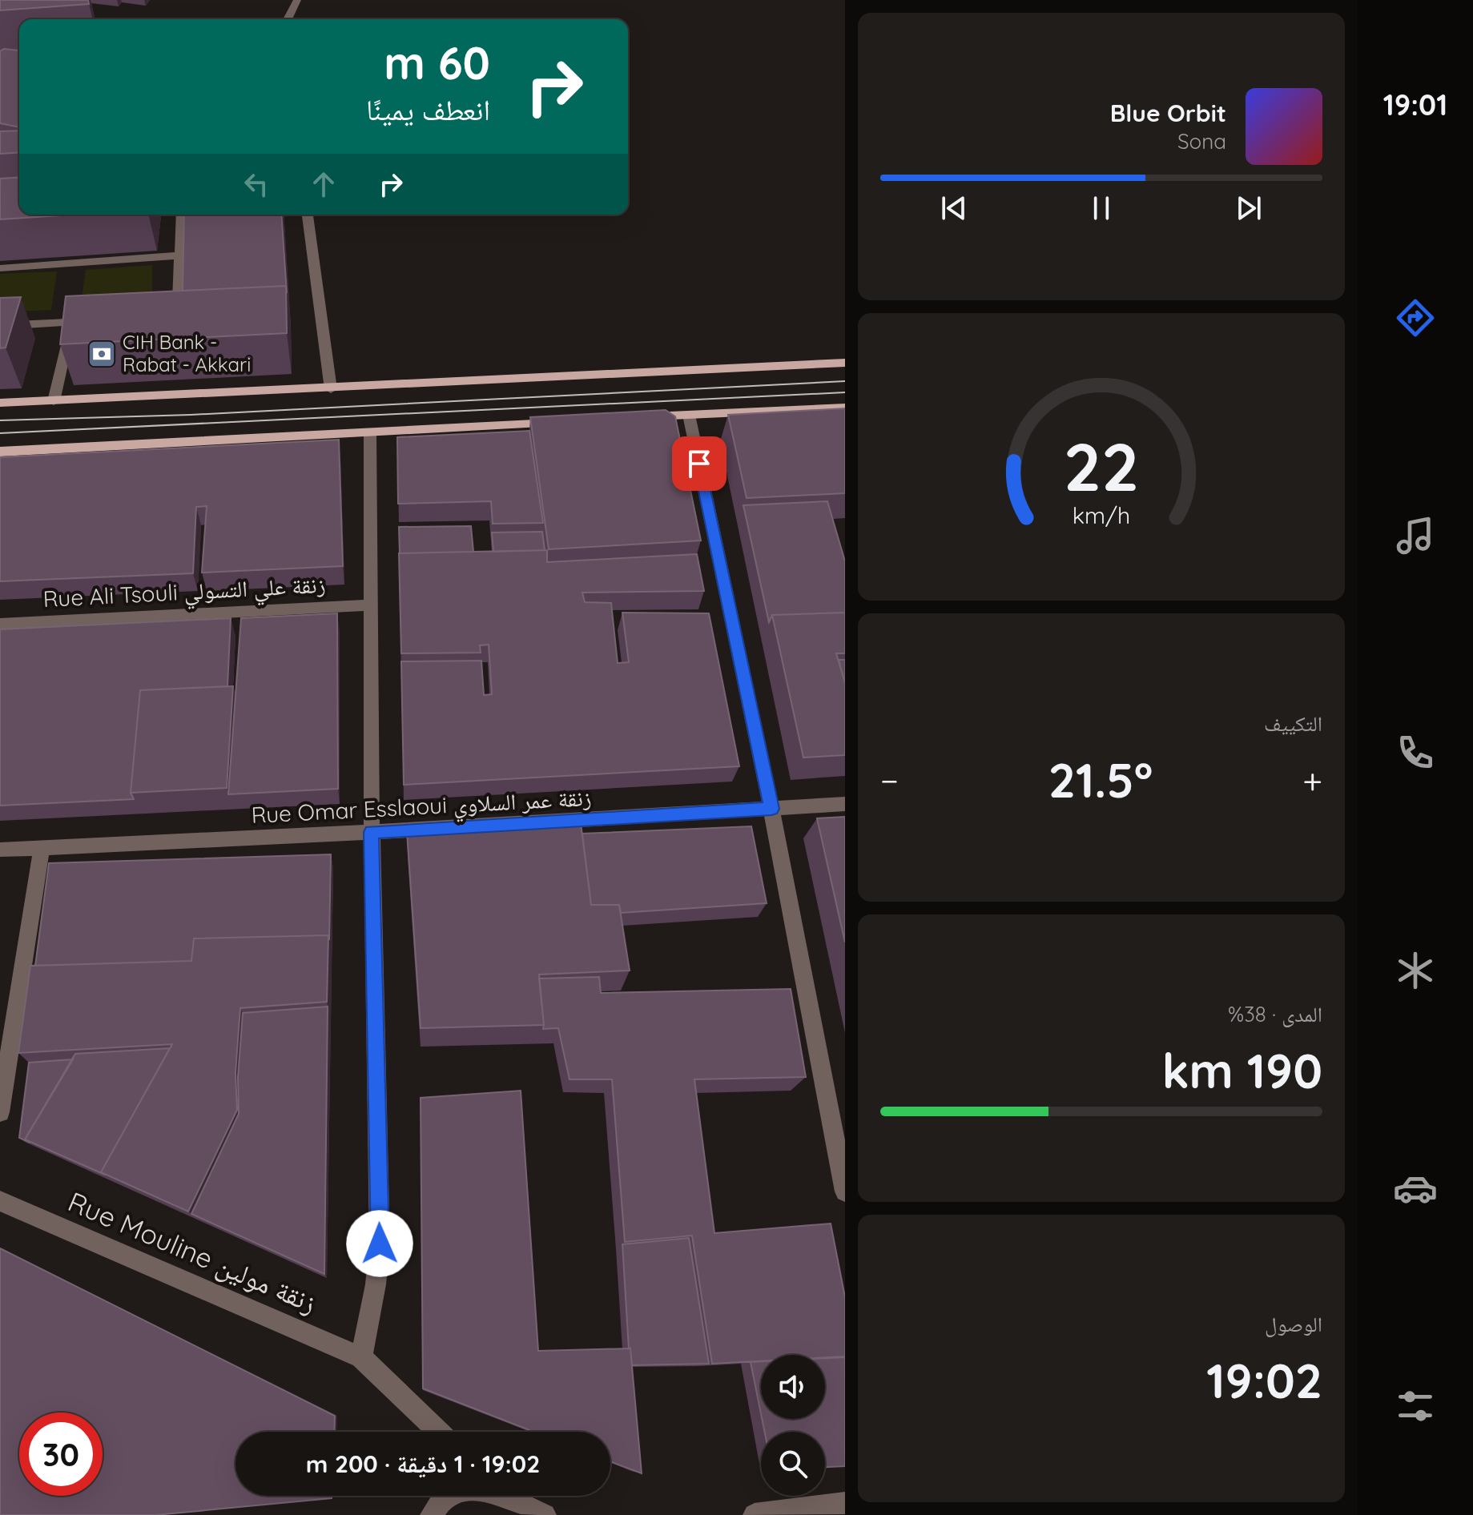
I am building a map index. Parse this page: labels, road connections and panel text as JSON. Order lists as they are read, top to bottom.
{
  "streets": {
    "street": ["Rue Ali Tsouli زنقة علي التسولي", "Rue Omar Esslaoui زنقة عمر السلاوي", "Rue Mouline زنقة مولين"]
  },
  "places": {
    "bank": ["CIH Bank - Rabat - Akkari"]
  },
  "page": {
    "tabs": "19:01",
    "turn": ["60 m", "انعطف يمينًا"],
    "song": ["Blue Orbit", "Sona"],
    "tile": [
      "التكييف",
      ["المدى · 38%", "190 km"],
      ["الوصول", "19:02"]
    ],
    "heat": ["−", "21.5°", "+"],
    "limit": "30",
    "trip": "19:02 · 1 دقيقة · 200 m",
    "gauge": ["22", "km/h"]
  }
}
